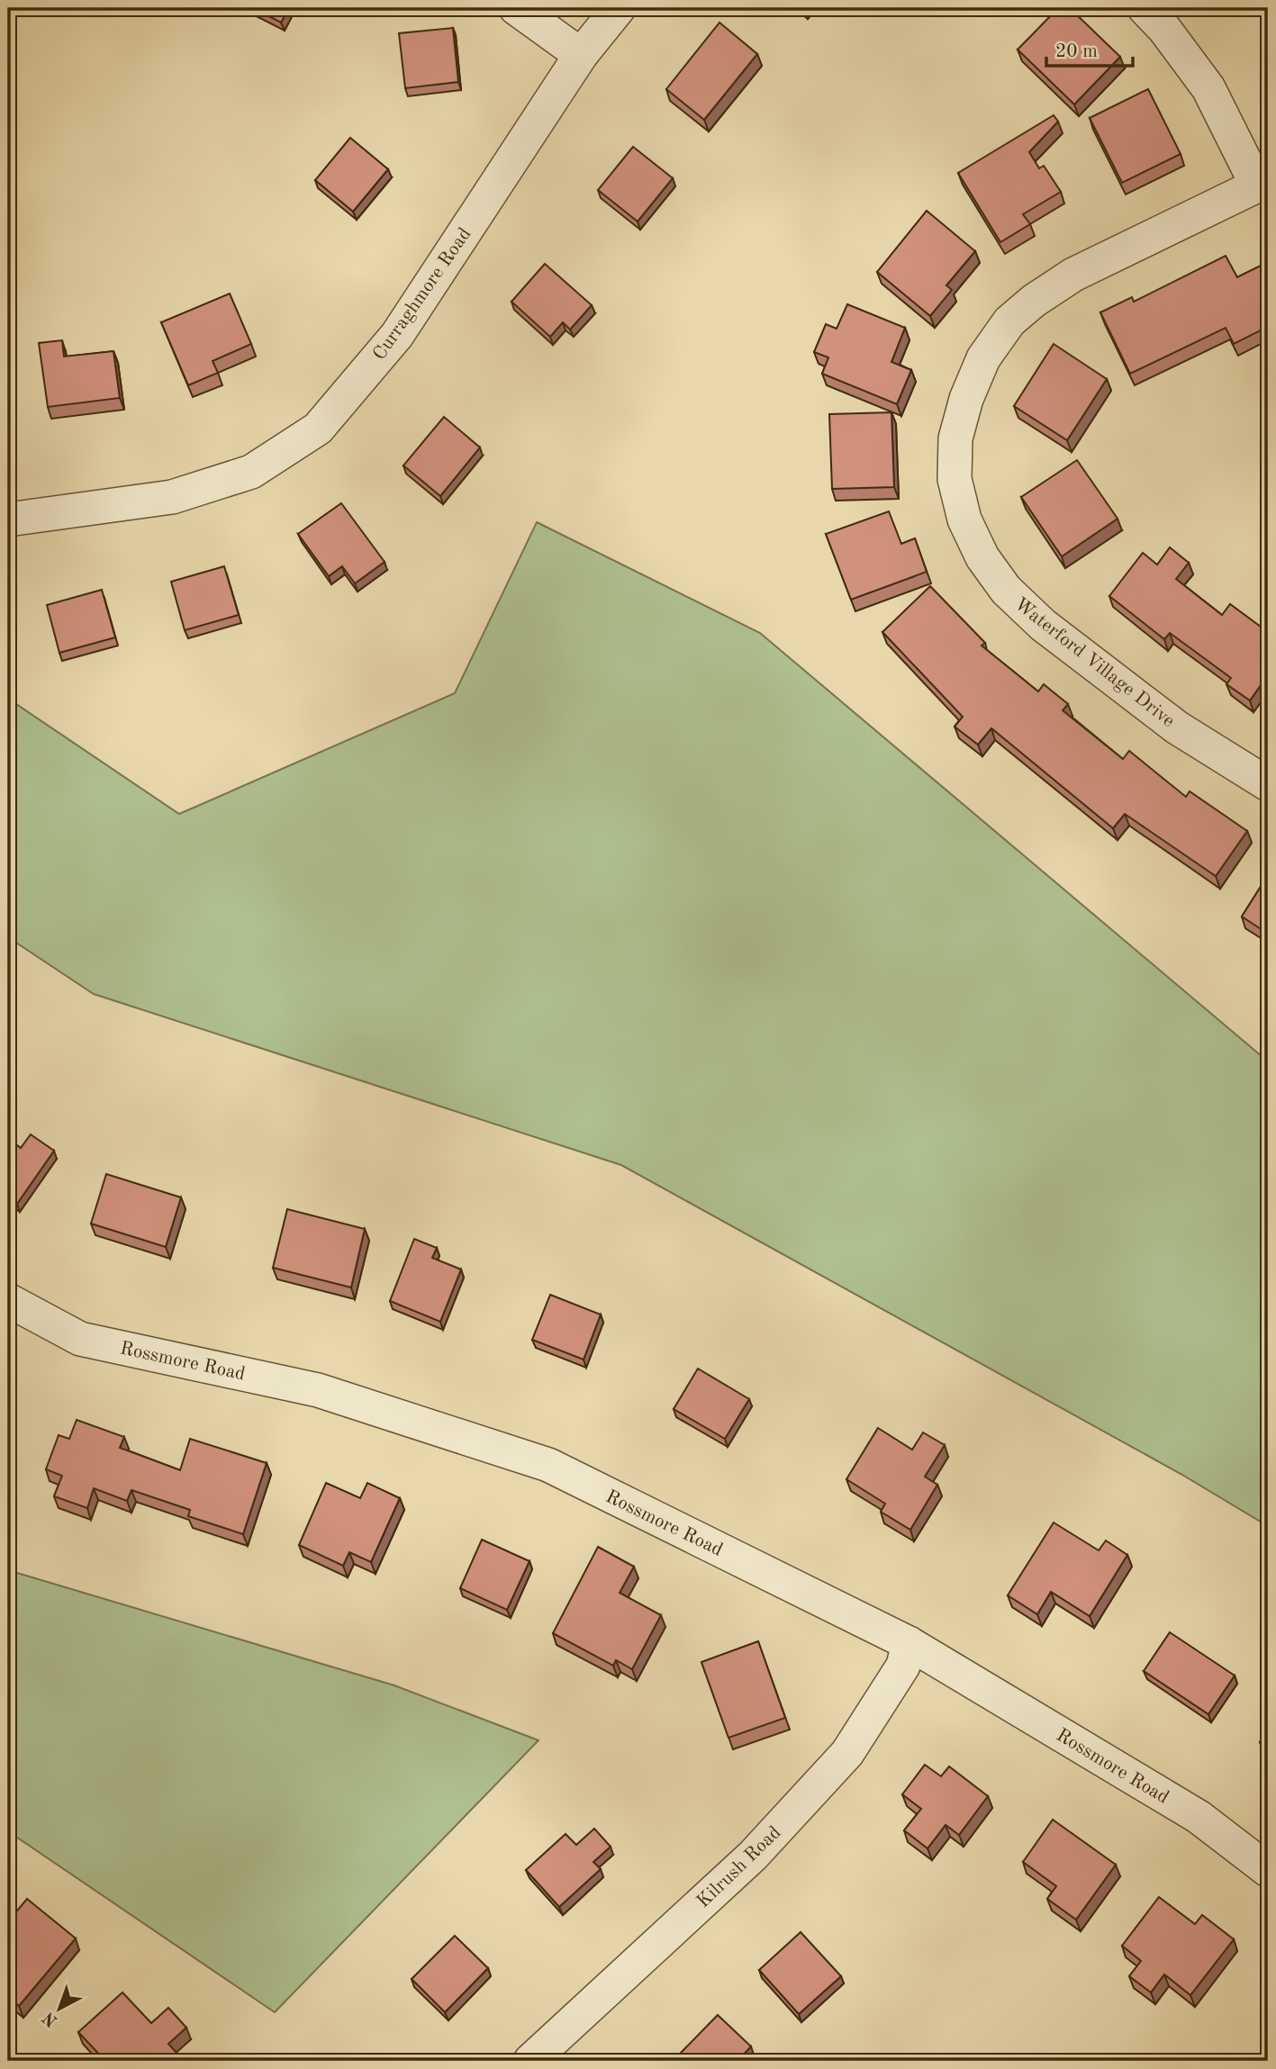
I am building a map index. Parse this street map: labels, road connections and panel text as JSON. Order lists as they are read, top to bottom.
{
  "streets": {
    "street": [
      "Curraghmore Road",
      "Waterford Village Drive",
      "Rossmore Road",
      "Kilrush Road"
    ]
  },
  "crossings": [
    ["Rossmore Road", "Kilrush Road"]
  ],
  "scale_bar": "20 m",
  "north": "bottom left"
}
